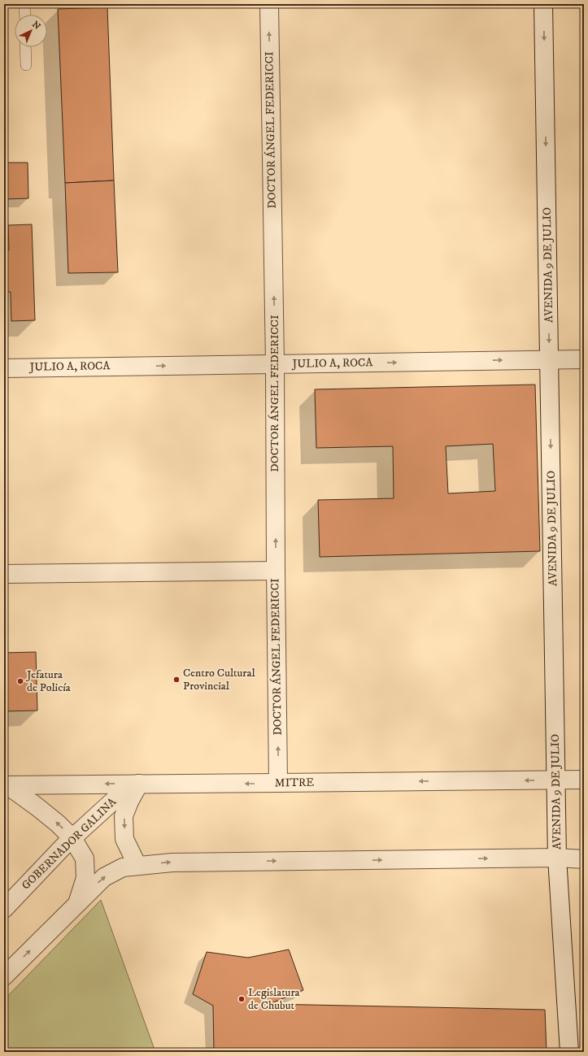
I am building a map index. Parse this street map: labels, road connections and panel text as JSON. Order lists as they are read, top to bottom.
{
  "streets": {
    "street": [
      "DOCTOR ÁNGEL FEDERICCI",
      "AVENIDA 9 DE JULIO",
      "JULIO A, ROCA",
      "MITRE",
      "GOBERNADOR GALINA"
    ]
  },
  "crossings": [
    ["DOCTOR ÁNGEL FEDERICCI", "JULIO A, ROCA"],
    ["DOCTOR ÁNGEL FEDERICCI", "MITRE"],
    ["AVENIDA 9 DE JULIO", "JULIO A, ROCA"],
    ["AVENIDA 9 DE JULIO", "MITRE"],
    ["MITRE", "GOBERNADOR GALINA"]
  ],
  "one_way": ["DOCTOR ÁNGEL FEDERICCI", "AVENIDA 9 DE JULIO", "JULIO A, ROCA"],
  "places": ["Centro Cultural Provincial", "Jefatura de Policía", "Legislatura de Chubut"],
  "north": "top right"
}
